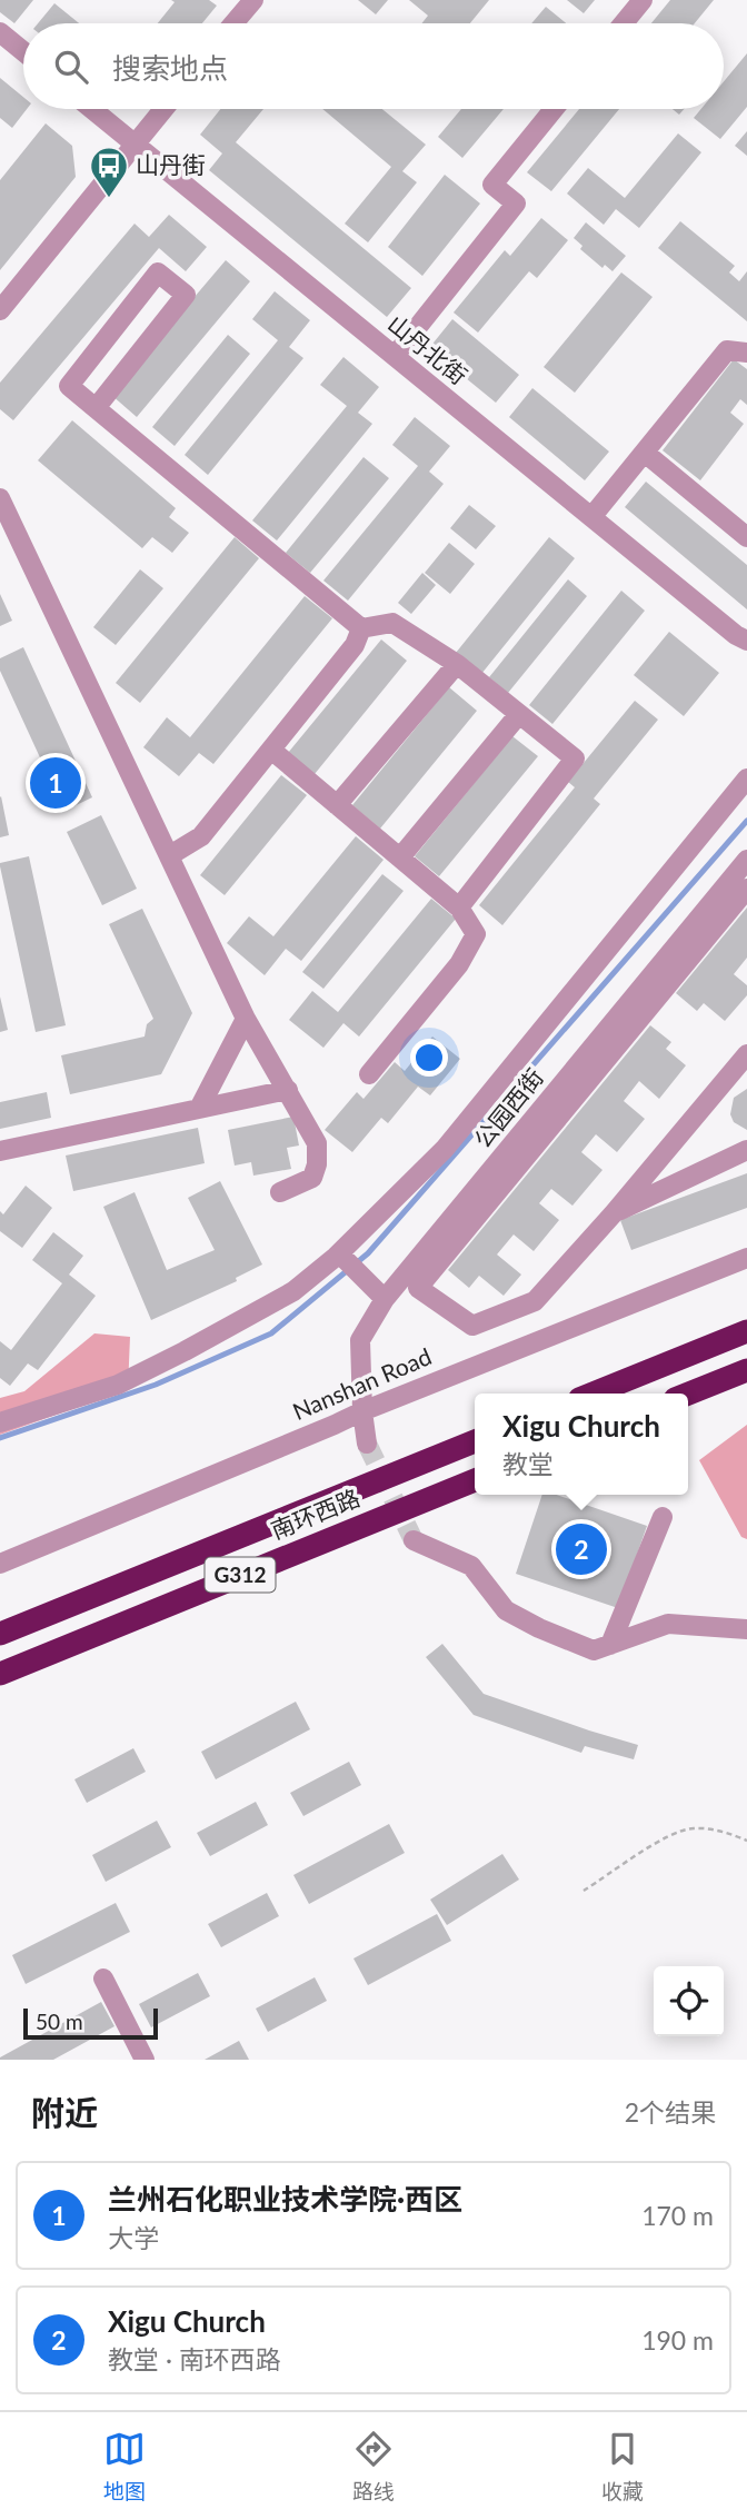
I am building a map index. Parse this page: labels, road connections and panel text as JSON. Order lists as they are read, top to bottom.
{
  "streets": {
    "highway": ["南环西路", "G312"],
    "street": ["山丹北街", "公园西街", "Nanshan Road"]
  },
  "crossings": [
    ["公园西街", "Nanshan Road"]
  ],
  "places": {
    "bus stop": ["山丹街"]
  },
  "scale_bar": "50 m",
  "page": {
    "search": "搜索地点",
    "pins": ["1", "2"],
    "popup": ["Xigu Church", "教堂"],
    "scale": "50 m",
    "heading": ["附近", "2个结果"],
    "list": [
      {
        "mark": "1",
        "name": "兰州石化职业技术学院·西区",
        "note": "大学",
        "value": "170 m"
      },
      {
        "mark": "2",
        "name": "Xigu Church",
        "note": "教堂 · 南环西路",
        "value": "190 m"
      }
    ],
    "nav": ["地图", "路线", "收藏"]
  }
}
